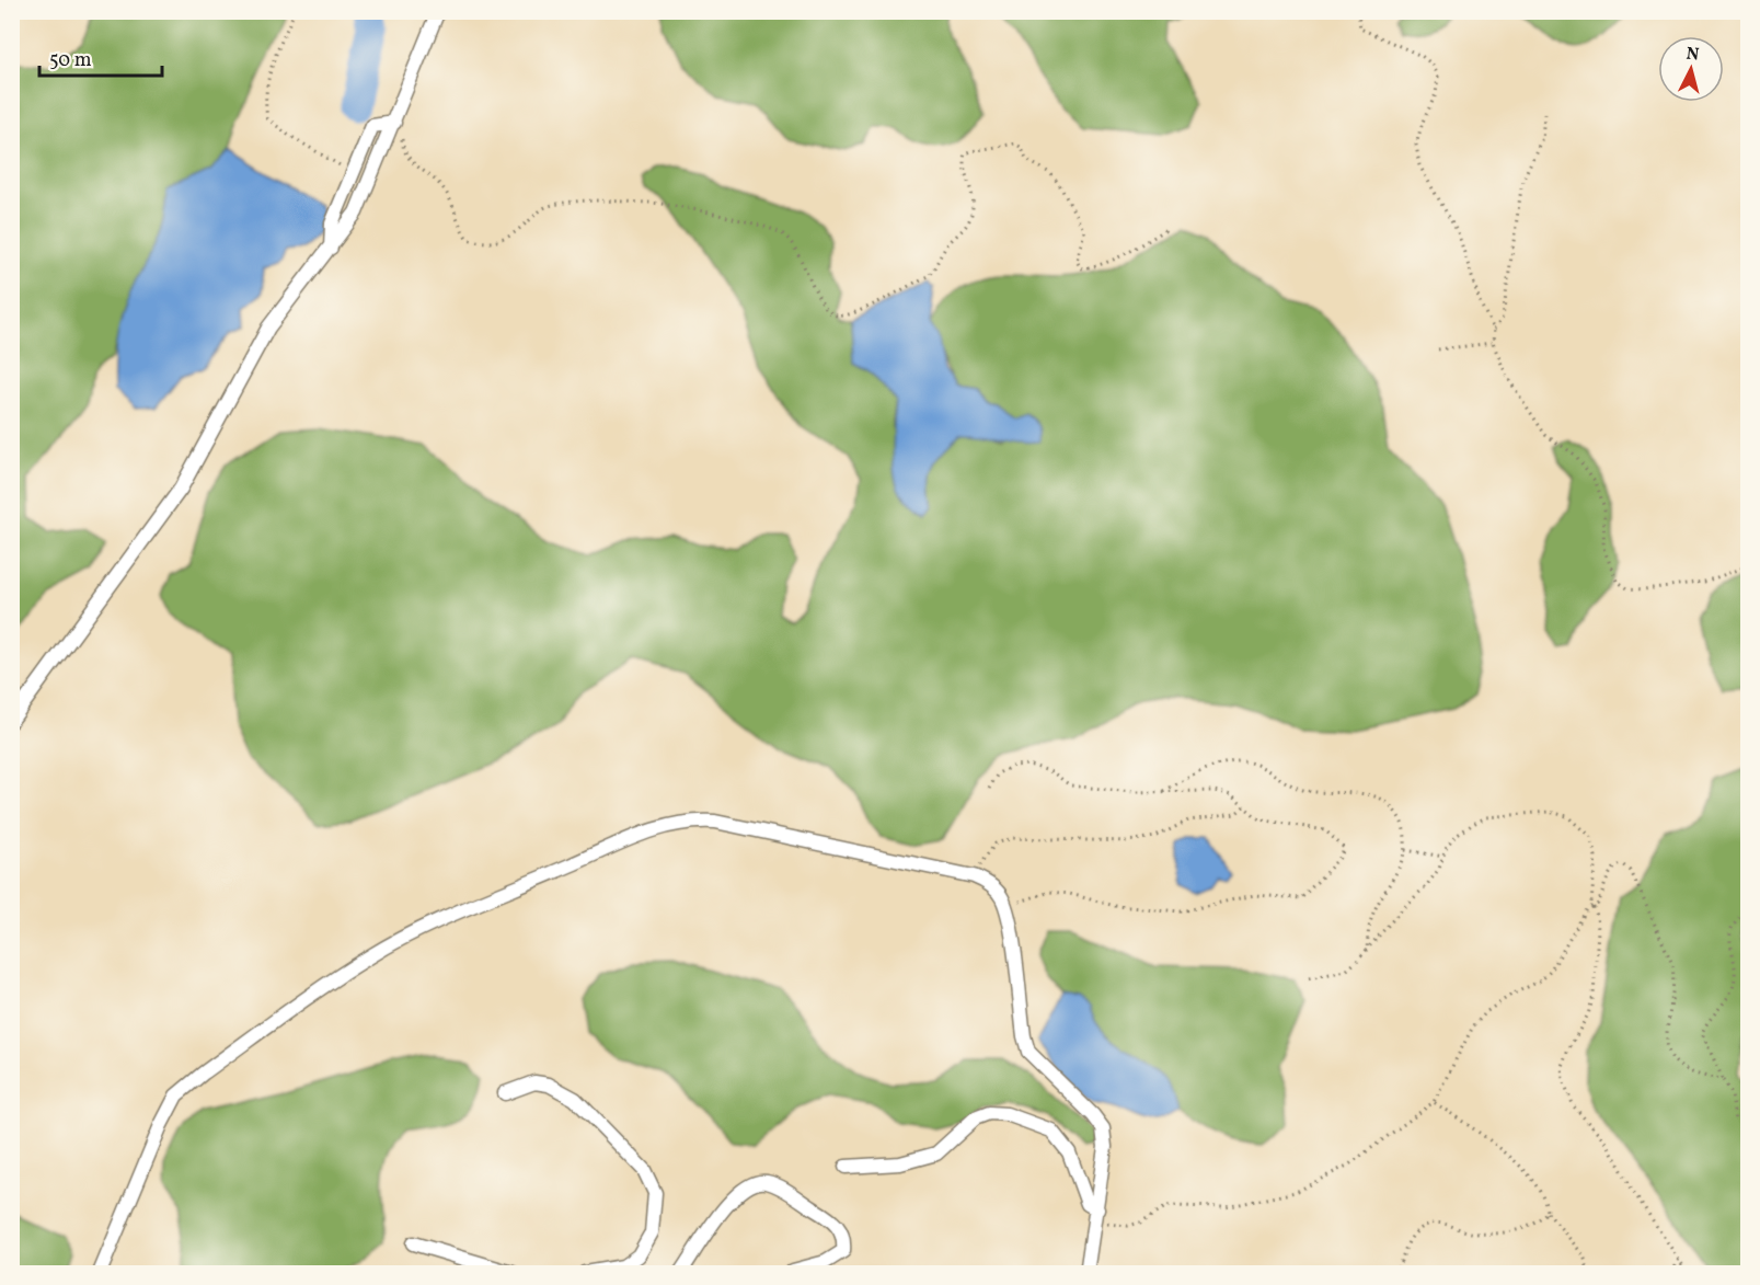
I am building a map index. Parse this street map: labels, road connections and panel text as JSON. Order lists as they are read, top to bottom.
{
  "scale_bar": "50 m",
  "north": "top"
}
